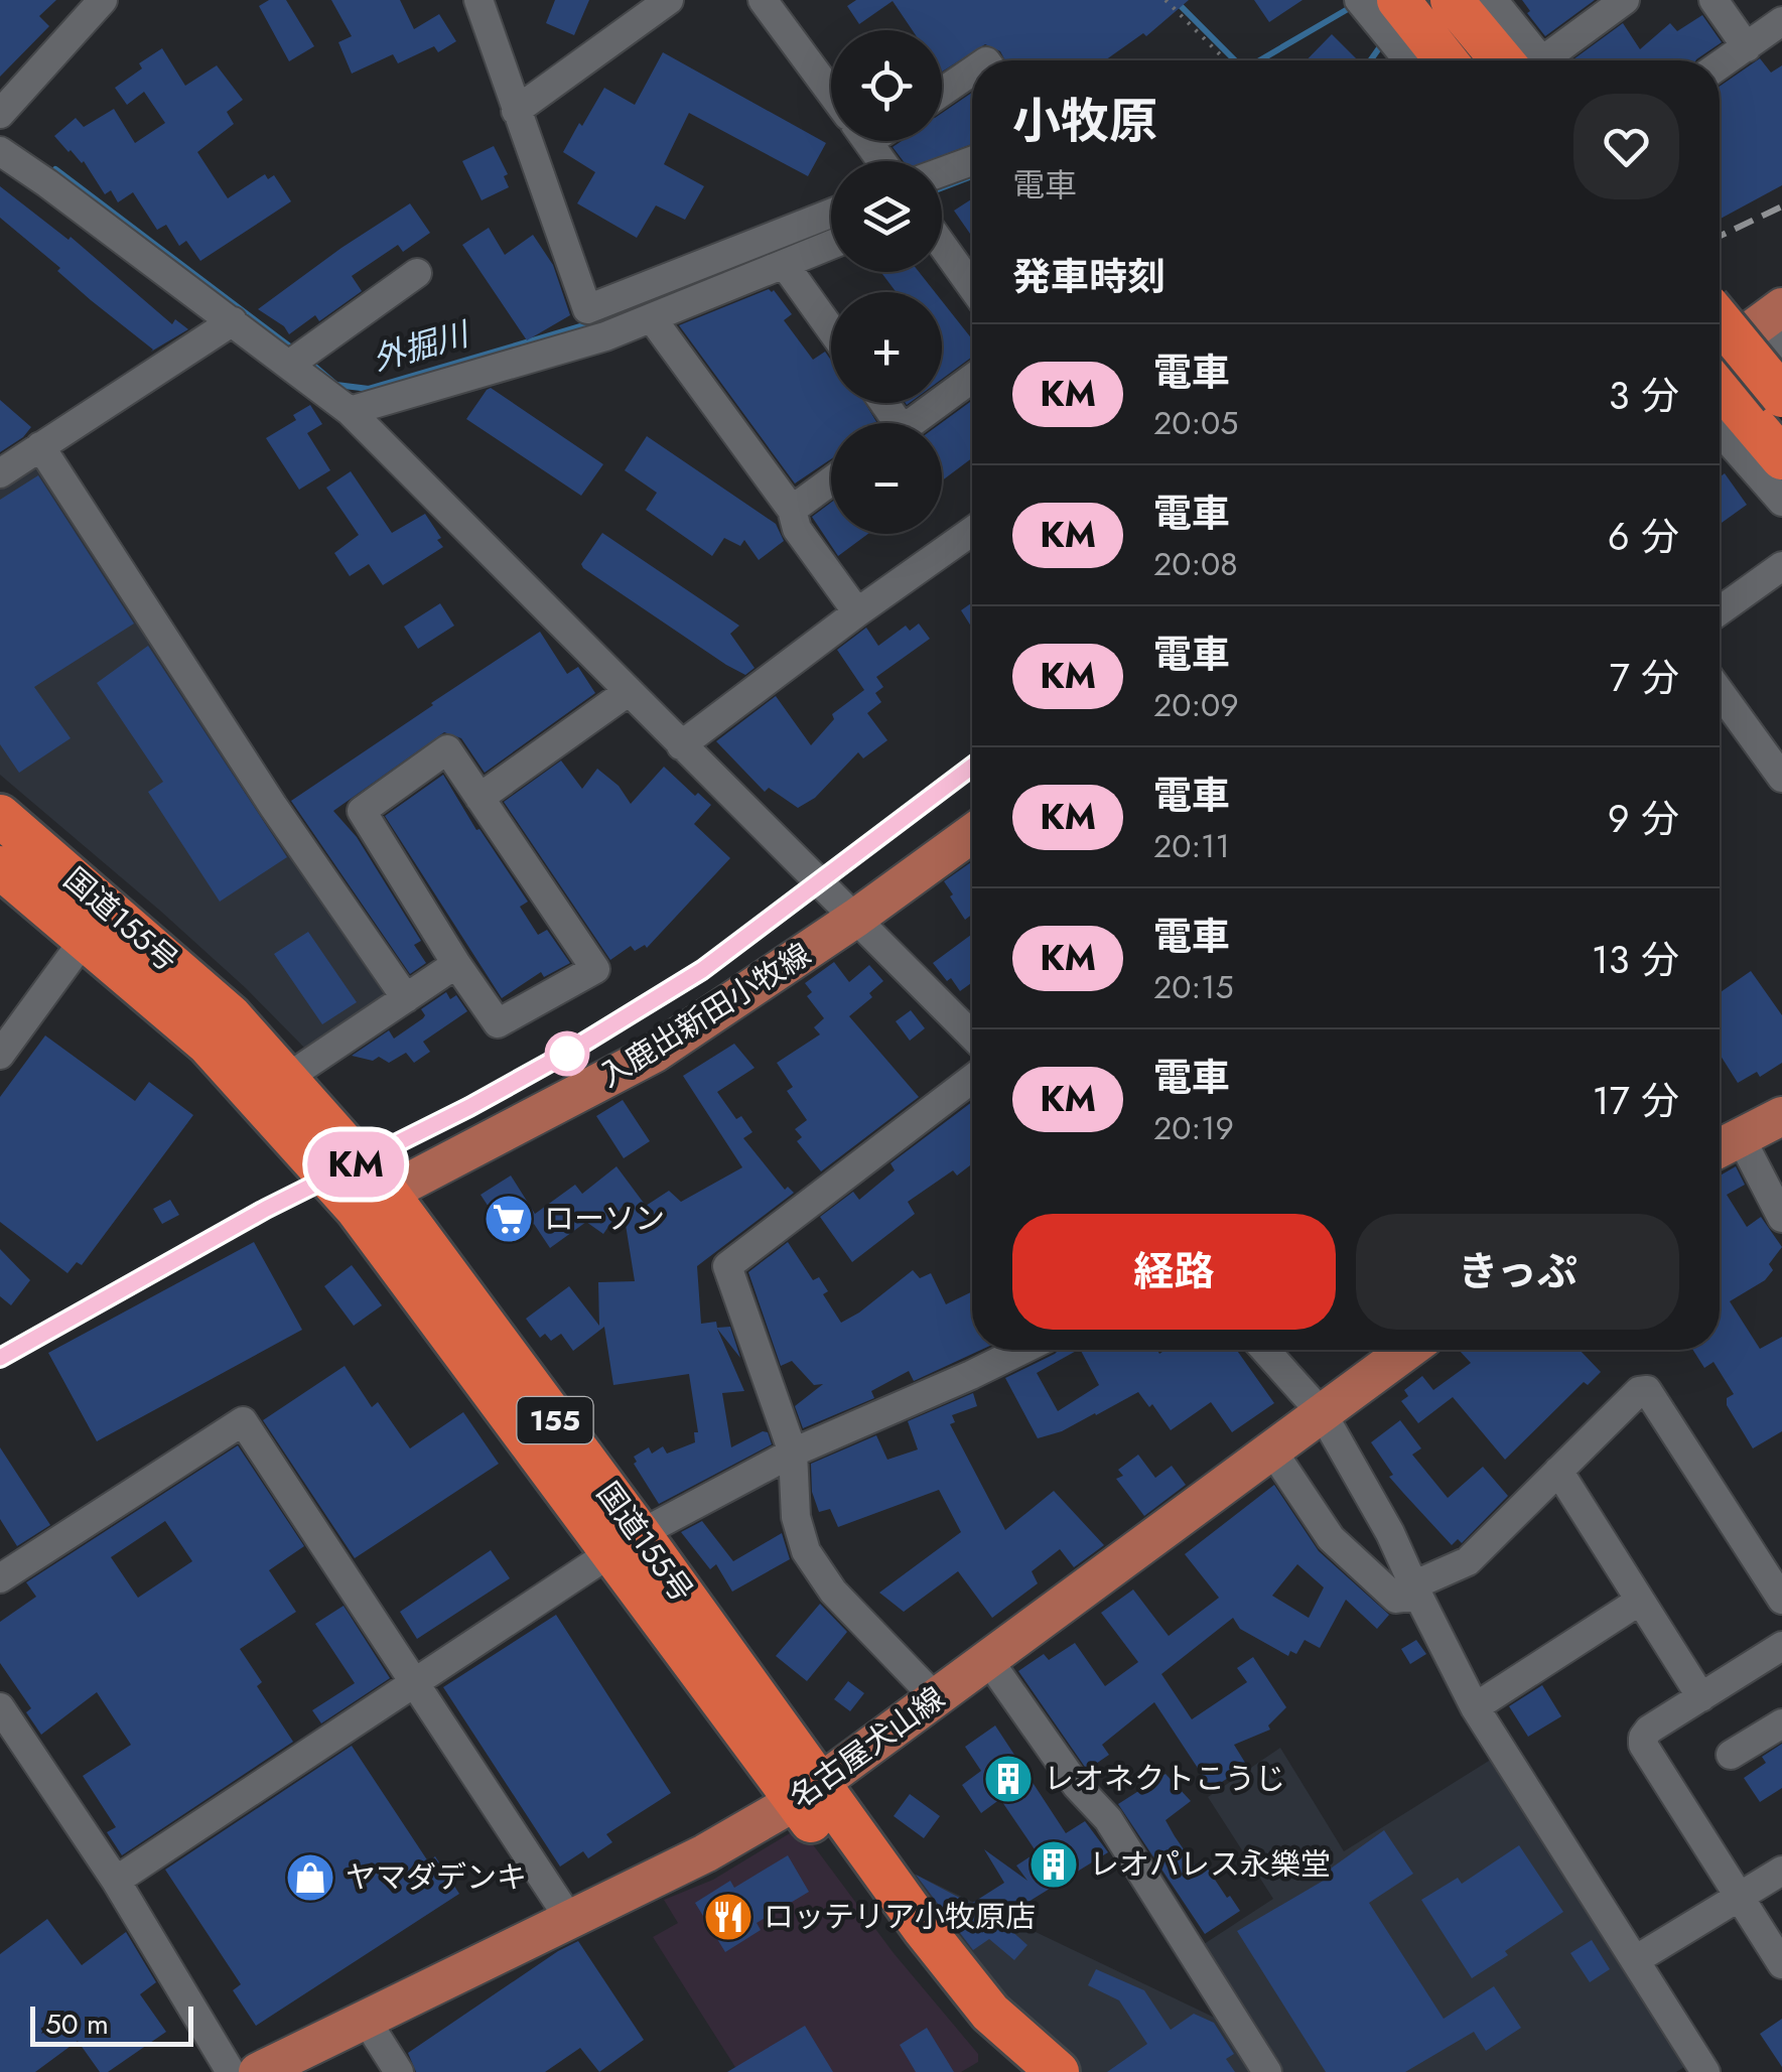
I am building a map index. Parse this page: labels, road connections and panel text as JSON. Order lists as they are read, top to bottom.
{
  "streets": {
    "highway": ["国道155号", "155"],
    "main road": ["入鹿出新田小牧線", "名古屋犬山線"]
  },
  "crossings": [
    ["国道155号", "入鹿出新田小牧線"],
    ["国道155号", "名古屋犬山線"]
  ],
  "water": ["外掘川"],
  "places": {
    "supermarket": ["ローソン"],
    "building": ["レオネクトこうじ", "レオパレス永樂堂"],
    "shop": ["ヤマダデンキ"],
    "restaurant": ["ロッテリア小牧原店"]
  },
  "scale_bar": "50 m",
  "page": {
    "on_map": "KM",
    "map_buttons": ["+", "−"],
    "heading": [
      ["小牧原", "電車"],
      "発車時刻"
    ],
    "list": [
      {
        "mark": "KM",
        "name": "電車",
        "note": "20:05",
        "value": "3 分"
      },
      {
        "mark": "KM",
        "name": "電車",
        "note": "20:08",
        "value": "6 分"
      },
      {
        "mark": "KM",
        "name": "電車",
        "note": "20:09",
        "value": "7 分"
      },
      {
        "mark": "KM",
        "name": "電車",
        "note": "20:11",
        "value": "9 分"
      },
      {
        "mark": "KM",
        "name": "電車",
        "note": "20:15",
        "value": "13 分"
      },
      {
        "mark": "KM",
        "name": "電車",
        "note": "20:19",
        "value": "17 分"
      }
    ],
    "buttons": ["経路", "きっぷ"],
    "scale": "50 m"
  }
}
